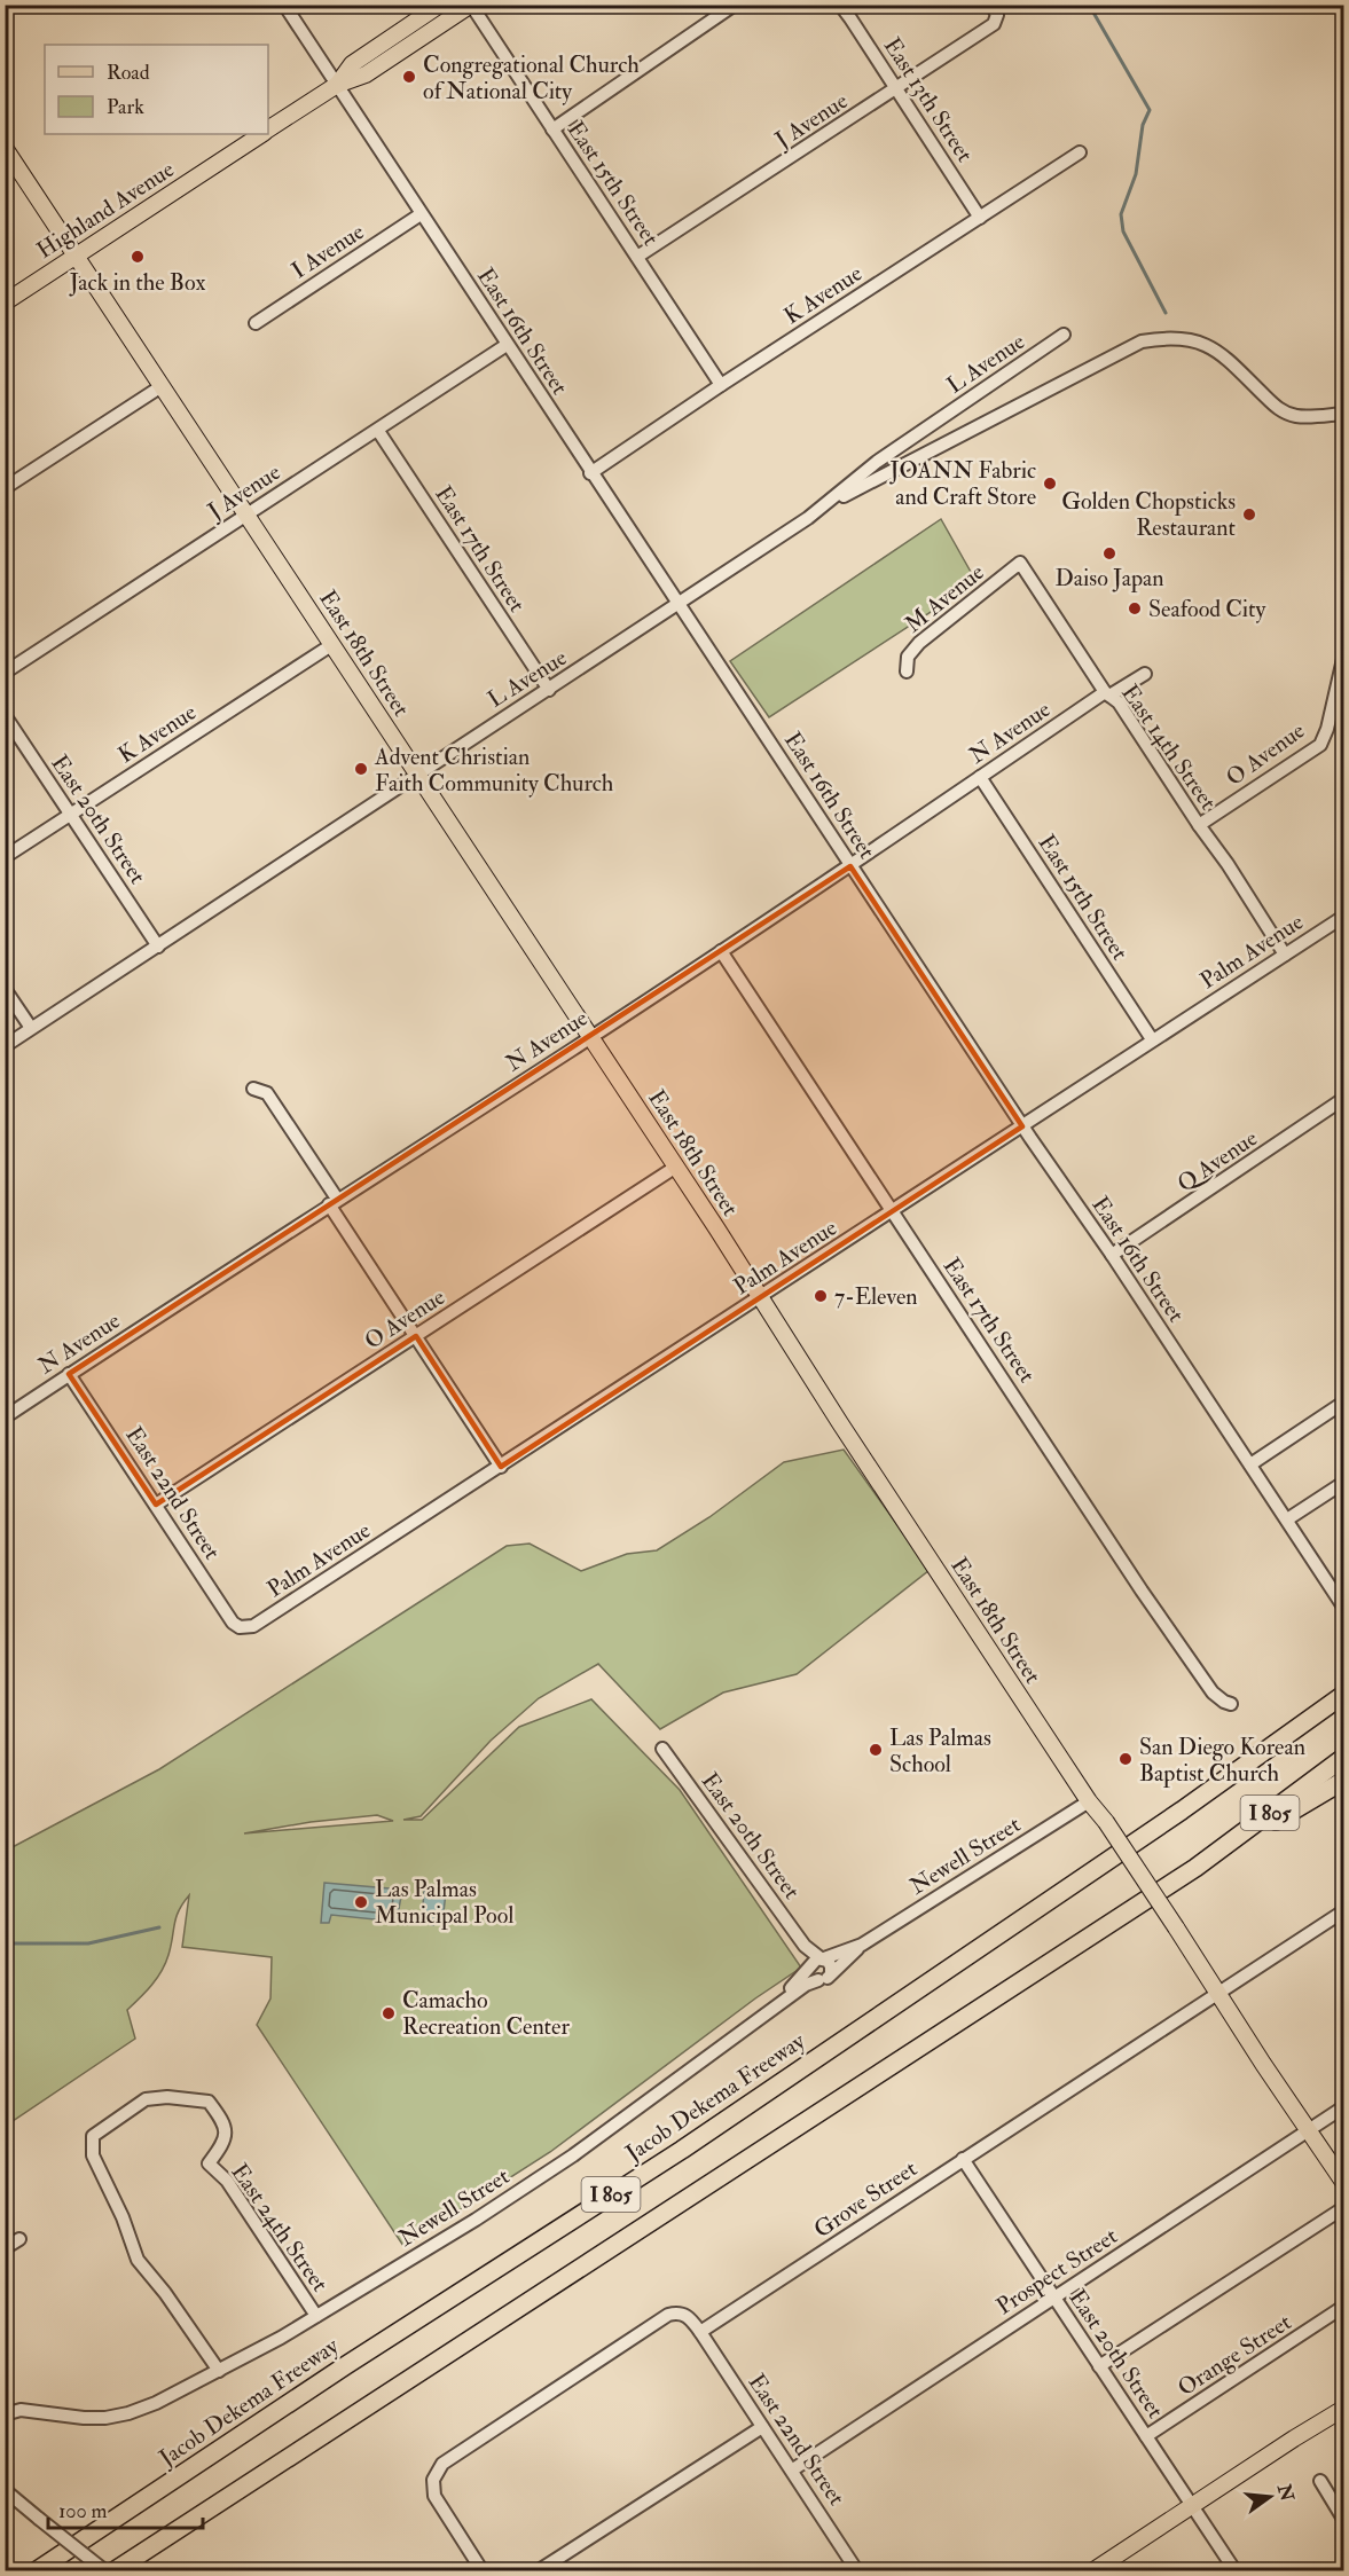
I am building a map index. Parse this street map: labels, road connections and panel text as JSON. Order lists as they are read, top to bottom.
{
  "streets": {
    "highway": ["I 805", "Jacob Dekema Freeway"],
    "main road": ["Highland Avenue", "East 18th Street"],
    "street": [
      "East 13th Street",
      "J Avenue",
      "East 15th Street",
      "I Avenue",
      "K Avenue",
      "East 16th Street",
      "L Avenue",
      "East 17th Street",
      "M Avenue",
      "N Avenue",
      "East 14th Street",
      "O Avenue",
      "East 20th Street",
      "Palm Avenue",
      "Q Avenue",
      "East 22nd Street",
      "Newell Street",
      "Grove Street",
      "East 24th Street",
      "Prospect Street",
      "Orange Street"
    ]
  },
  "crossings": [
    ["East 13th Street", "J Avenue"],
    ["East 13th Street", "K Avenue"],
    ["J Avenue", "East 15th Street"],
    ["J Avenue", "East 16th Street"],
    ["J Avenue", "East 17th Street"],
    ["J Avenue", "East 18th Street"],
    ["East 15th Street", "Highland Avenue"],
    ["East 15th Street", "K Avenue"],
    ["East 15th Street", "N Avenue"],
    ["East 15th Street", "Palm Avenue"],
    ["Highland Avenue", "East 16th Street"],
    ["Highland Avenue", "East 18th Street"],
    ["I Avenue", "East 16th Street"],
    ["K Avenue", "East 16th Street"],
    ["K Avenue", "East 18th Street"],
    ["K Avenue", "East 20th Street"],
    ["East 16th Street", "L Avenue"],
    ["East 16th Street", "N Avenue"],
    ["East 16th Street", "Palm Avenue"],
    ["East 16th Street", "Q Avenue"],
    ["L Avenue", "East 17th Street"],
    ["L Avenue", "East 18th Street"],
    ["L Avenue", "East 20th Street"],
    ["East 17th Street", "N Avenue"],
    ["East 17th Street", "Palm Avenue"],
    ["M Avenue", "East 14th Street"],
    ["East 18th Street", "N Avenue"],
    ["East 18th Street", "O Avenue"],
    ["East 18th Street", "Palm Avenue"],
    ["East 18th Street", "Newell Street"],
    ["East 18th Street", "Grove Street"],
    ["East 18th Street", "Prospect Street"],
    ["N Avenue", "East 14th Street"],
    ["N Avenue", "East 22nd Street"],
    ["East 14th Street", "O Avenue"],
    ["East 14th Street", "Palm Avenue"],
    ["O Avenue", "East 22nd Street"],
    ["East 20th Street", "Newell Street"],
    ["East 20th Street", "Grove Street"],
    ["East 20th Street", "Prospect Street"],
    ["East 20th Street", "Orange Street"],
    ["Palm Avenue", "East 22nd Street"],
    ["East 22nd Street", "Grove Street"],
    ["East 22nd Street", "Prospect Street"],
    ["Newell Street", "East 24th Street"]
  ],
  "places": [
    "Congregational Church of National City",
    "Jack in the Box",
    "JOANN Fabric and Craft Store",
    "Golden Chopsticks Restaurant",
    "Daiso Japan",
    "Seafood City",
    "Advent Christian Faith Community Church",
    "7-Eleven",
    "Las Palmas School",
    "San Diego Korean Baptist Church",
    "Las Palmas Municipal Pool",
    "Camacho Recreation Center"
  ],
  "legend": ["Road", "Park"],
  "scale_bar": "100 m",
  "north": "right"
}
